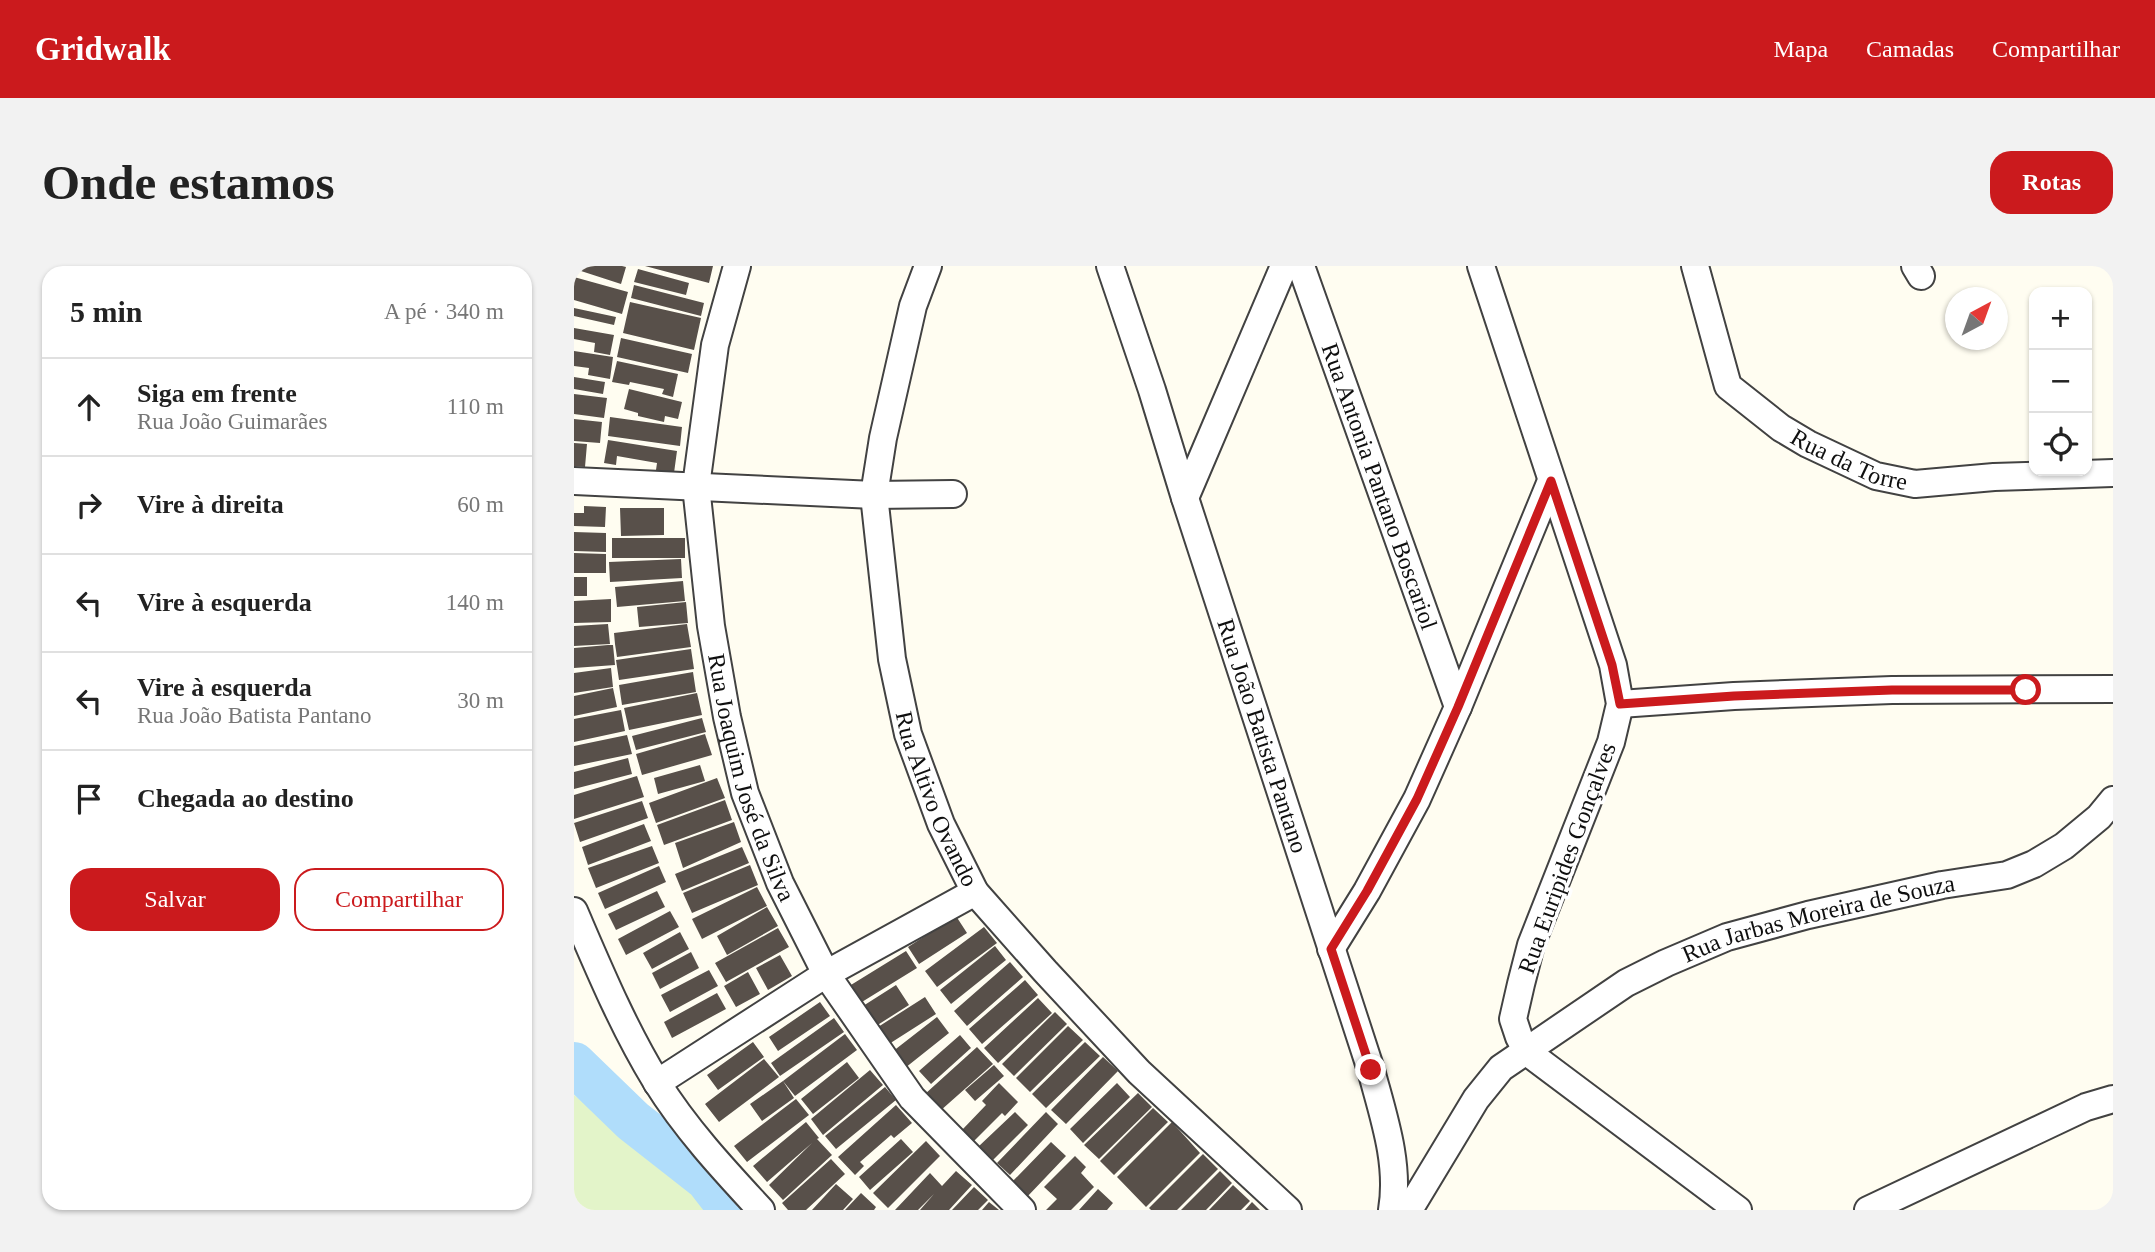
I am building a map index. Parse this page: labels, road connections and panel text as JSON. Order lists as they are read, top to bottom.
{
  "streets": {
    "street": [
      "Rua da Torre",
      "Rua Antonia Pantano Boscariol",
      "Rua João Batista Pantano",
      "Rua Joaquim José da Silva",
      "Rua Altivo Ovando",
      "Rua Euripides Gonçalves",
      "Rua Jarbas Moreira de Souza"
    ]
  },
  "crossings": [
    ["Rua Euripides Gonçalves", "Rua Jarbas Moreira de Souza"]
  ],
  "north": "top right",
  "page": {
    "header": "Gridwalk",
    "nav": ["Mapa", "Camadas", "Compartilhar"],
    "buttons": [
      "Rotas",
      ["Salvar", "Compartilhar"]
    ],
    "title": "Onde estamos",
    "heading": ["5 min", "A pé · 340 m"],
    "map_buttons": ["+", "−"],
    "list": [
      ["Siga em frente", "Rua João Guimarães", "110 m"],
      ["Vire à direita", "60 m"],
      ["Vire à esquerda", "140 m"],
      ["Vire à esquerda", "Rua João Batista Pantano", "30 m"],
      "Chegada ao destino"
    ]
  }
}
